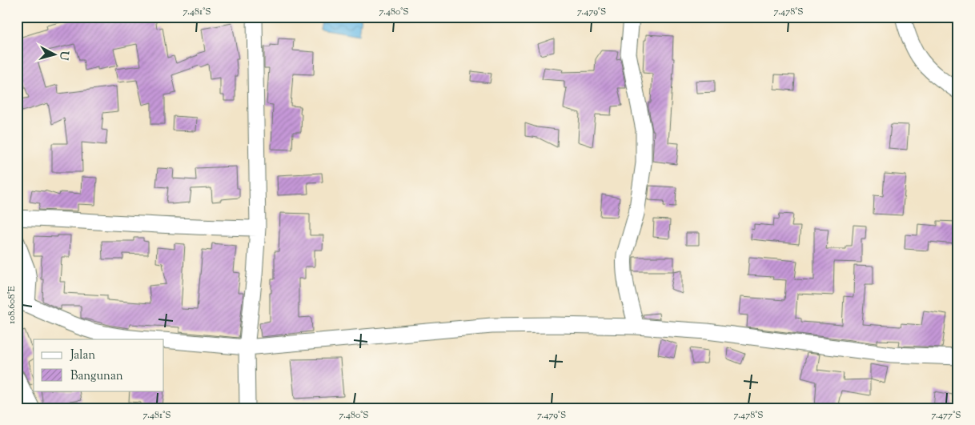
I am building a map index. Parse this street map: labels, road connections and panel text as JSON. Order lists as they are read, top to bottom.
{
  "legend": ["Jalan", "Bangunan"],
  "north": "right",
  "coordinates": [
    "7.481°S",
    "7.480°S",
    "7.479°S",
    "7.478°S",
    "108.608°E",
    "7.477°S"
  ]
}
